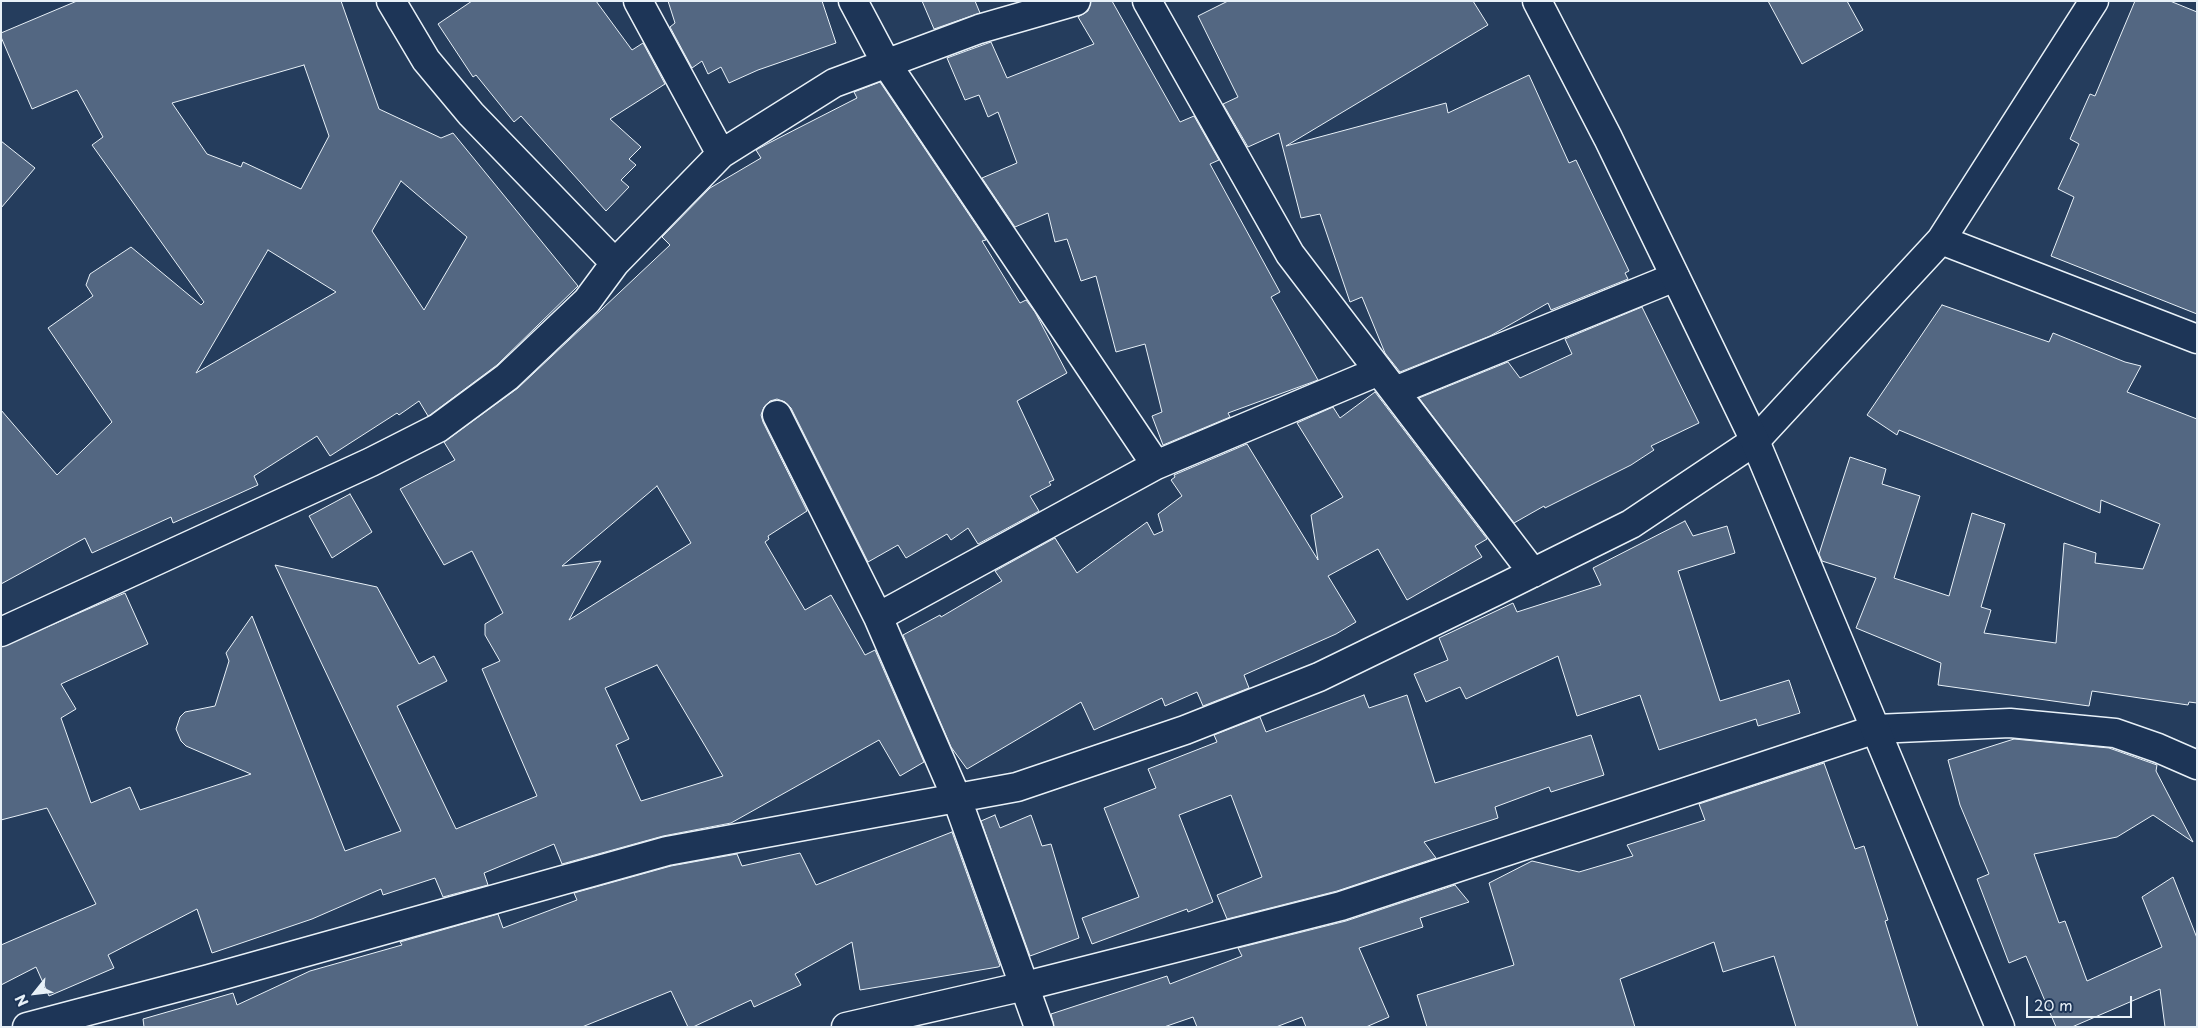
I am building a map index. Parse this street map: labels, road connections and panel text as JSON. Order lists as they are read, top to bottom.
{
  "scale_bar": "20 m",
  "north": "bottom left"
}
